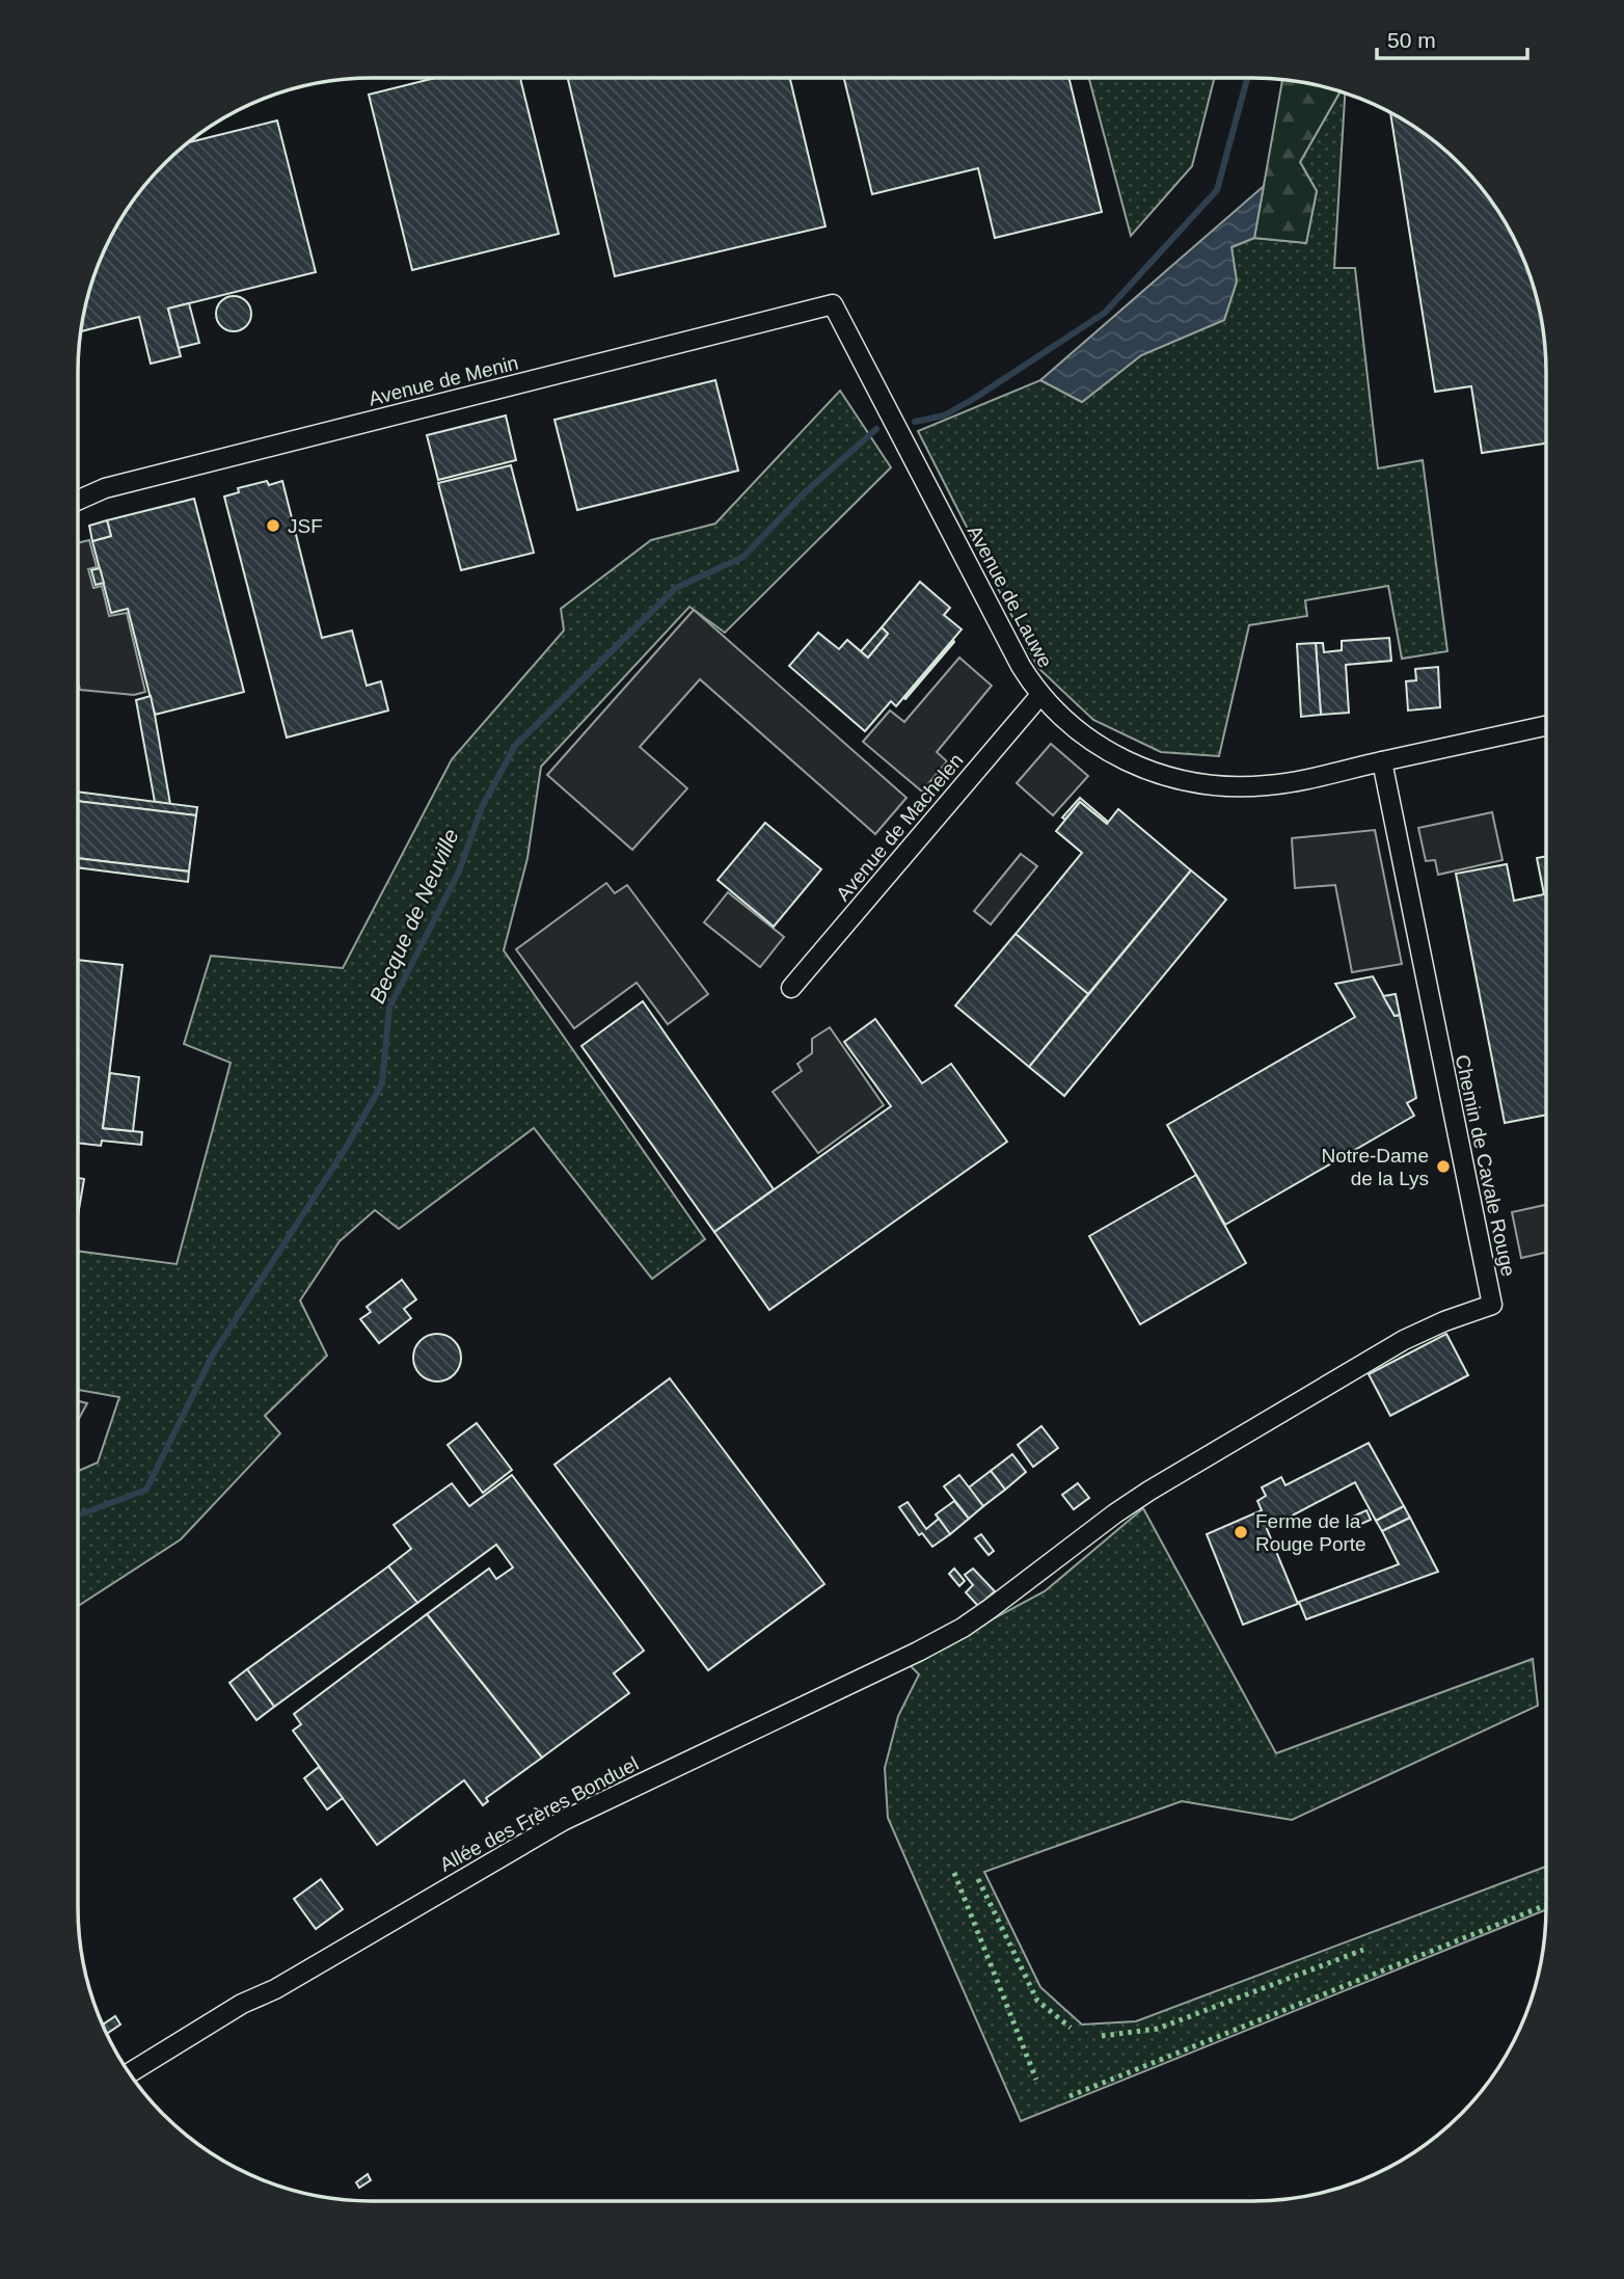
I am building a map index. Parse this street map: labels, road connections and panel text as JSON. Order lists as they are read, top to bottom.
{
  "streets": {
    "street": [
      "Avenue de Menin",
      "Avenue de Lauwe",
      "Avenue de Machelen",
      "Chemin de Cavale Rouge",
      "Allée des Frères Bonduel"
    ]
  },
  "crossings": [
    ["Avenue de Menin", "Avenue de Lauwe"],
    ["Avenue de Lauwe", "Avenue de Machelen"],
    ["Avenue de Lauwe", "Chemin de Cavale Rouge"],
    ["Chemin de Cavale Rouge", "Allée des Frères Bonduel"]
  ],
  "water": ["Becque de Neuville"],
  "places": ["JSF", "Notre-Dame de la Lys", "Ferme de la Rouge Porte"],
  "scale_bar": "50 m"
}
